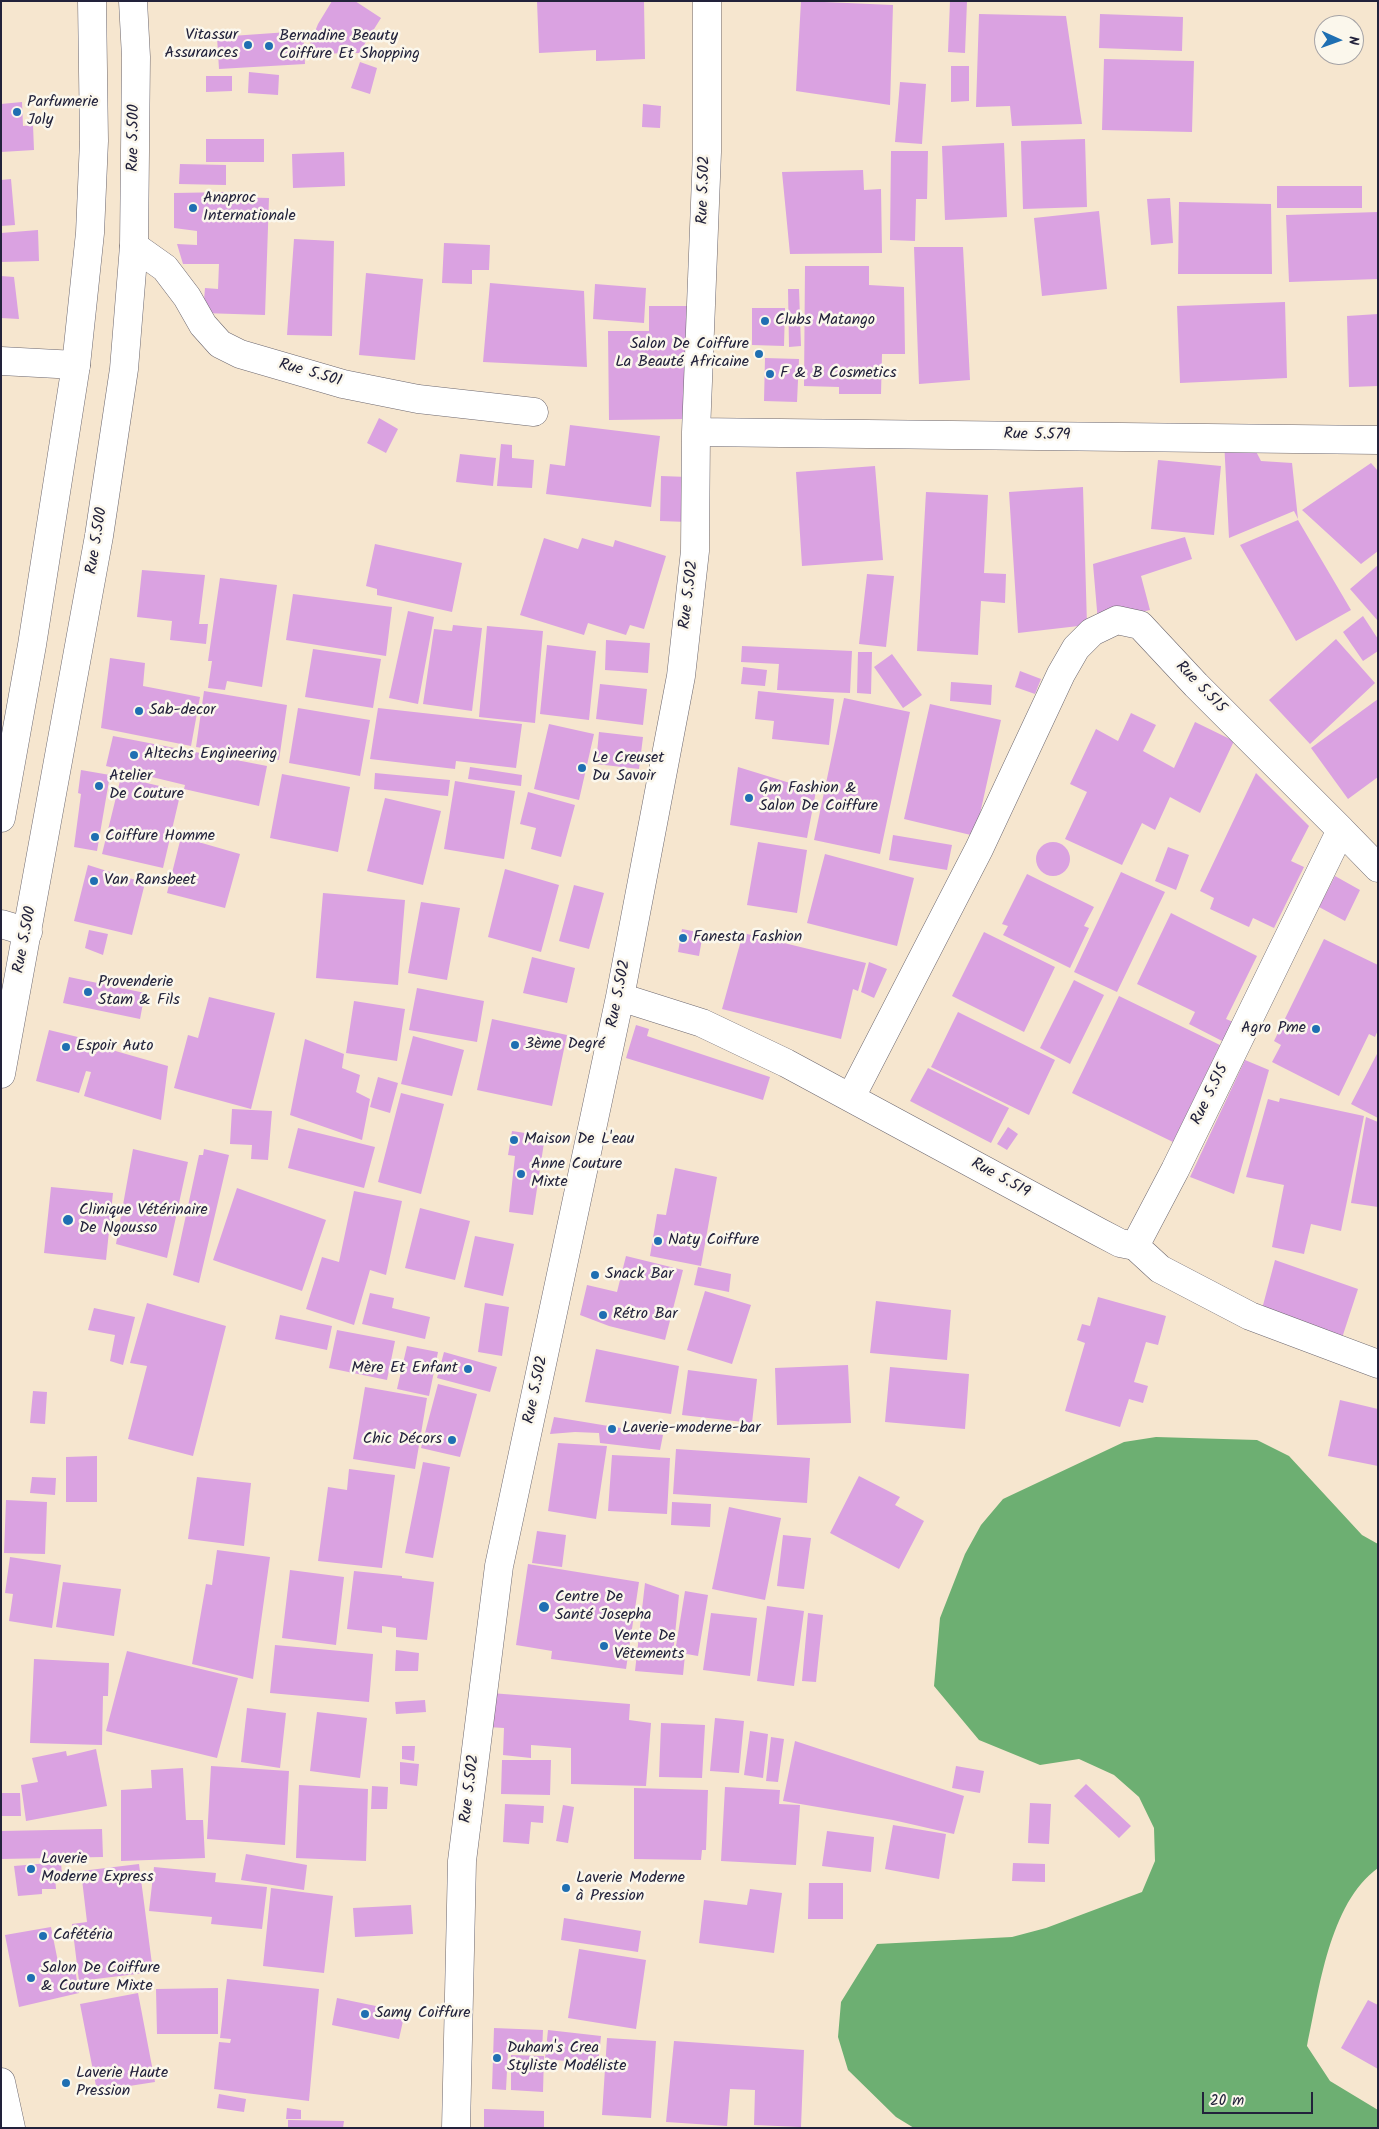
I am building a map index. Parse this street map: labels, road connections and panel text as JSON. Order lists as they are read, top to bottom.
{
  "streets": {
    "street": [
      "Rue 5.500",
      "Rue 5.502",
      "Rue 5.501",
      "Rue 5.579",
      "Rue 5.515",
      "Rue 5.519"
    ]
  },
  "crossings": [
    ["Rue 5.500", "Rue 5.501"],
    ["Rue 5.502", "Rue 5.579"],
    ["Rue 5.502", "Rue 5.519"],
    ["Rue 5.515", "Rue 5.519"]
  ],
  "places": [
    "Vitassur Assurances",
    "Bernadine Beauty Coiffure Et Shopping",
    "Parfumerie Joly",
    "Anaproc Internationale",
    "Clubs Matango",
    "Salon De Coiffure La Beauté Africaine",
    "F & B Cosmetics",
    "Sab-decor",
    "Altechs Engineering",
    "Le Creuset Du Savoir",
    "Atelier De Couture",
    "Gm Fashion & Salon De Coiffure",
    "Coiffure Homme",
    "Van Ransbeet",
    "Fanesta Fashion",
    "Provenderie Stam & Fils",
    "Agro Pme",
    "3ème Degré",
    "Espoir Auto",
    "Maison De L'eau",
    "Anne Couture Mixte",
    "Clinique Vétérinaire De Ngousso",
    "Naty Coiffure",
    "Snack Bar",
    "Rétro Bar",
    "Mère Et Enfant",
    "Laverie-moderne-bar",
    "Chic Décors",
    "Centre De Santé Josepha",
    "Vente De Vêtements",
    "Laverie Moderne Express",
    "Laverie Moderne à Pression",
    "Cafétéria",
    "Salon De Coiffure & Couture Mixte",
    "Samy Coiffure",
    "Duham's Crea Styliste Modéliste",
    "Laverie Haute Pression"
  ],
  "scale_bar": "20 m",
  "north": "right"
}
